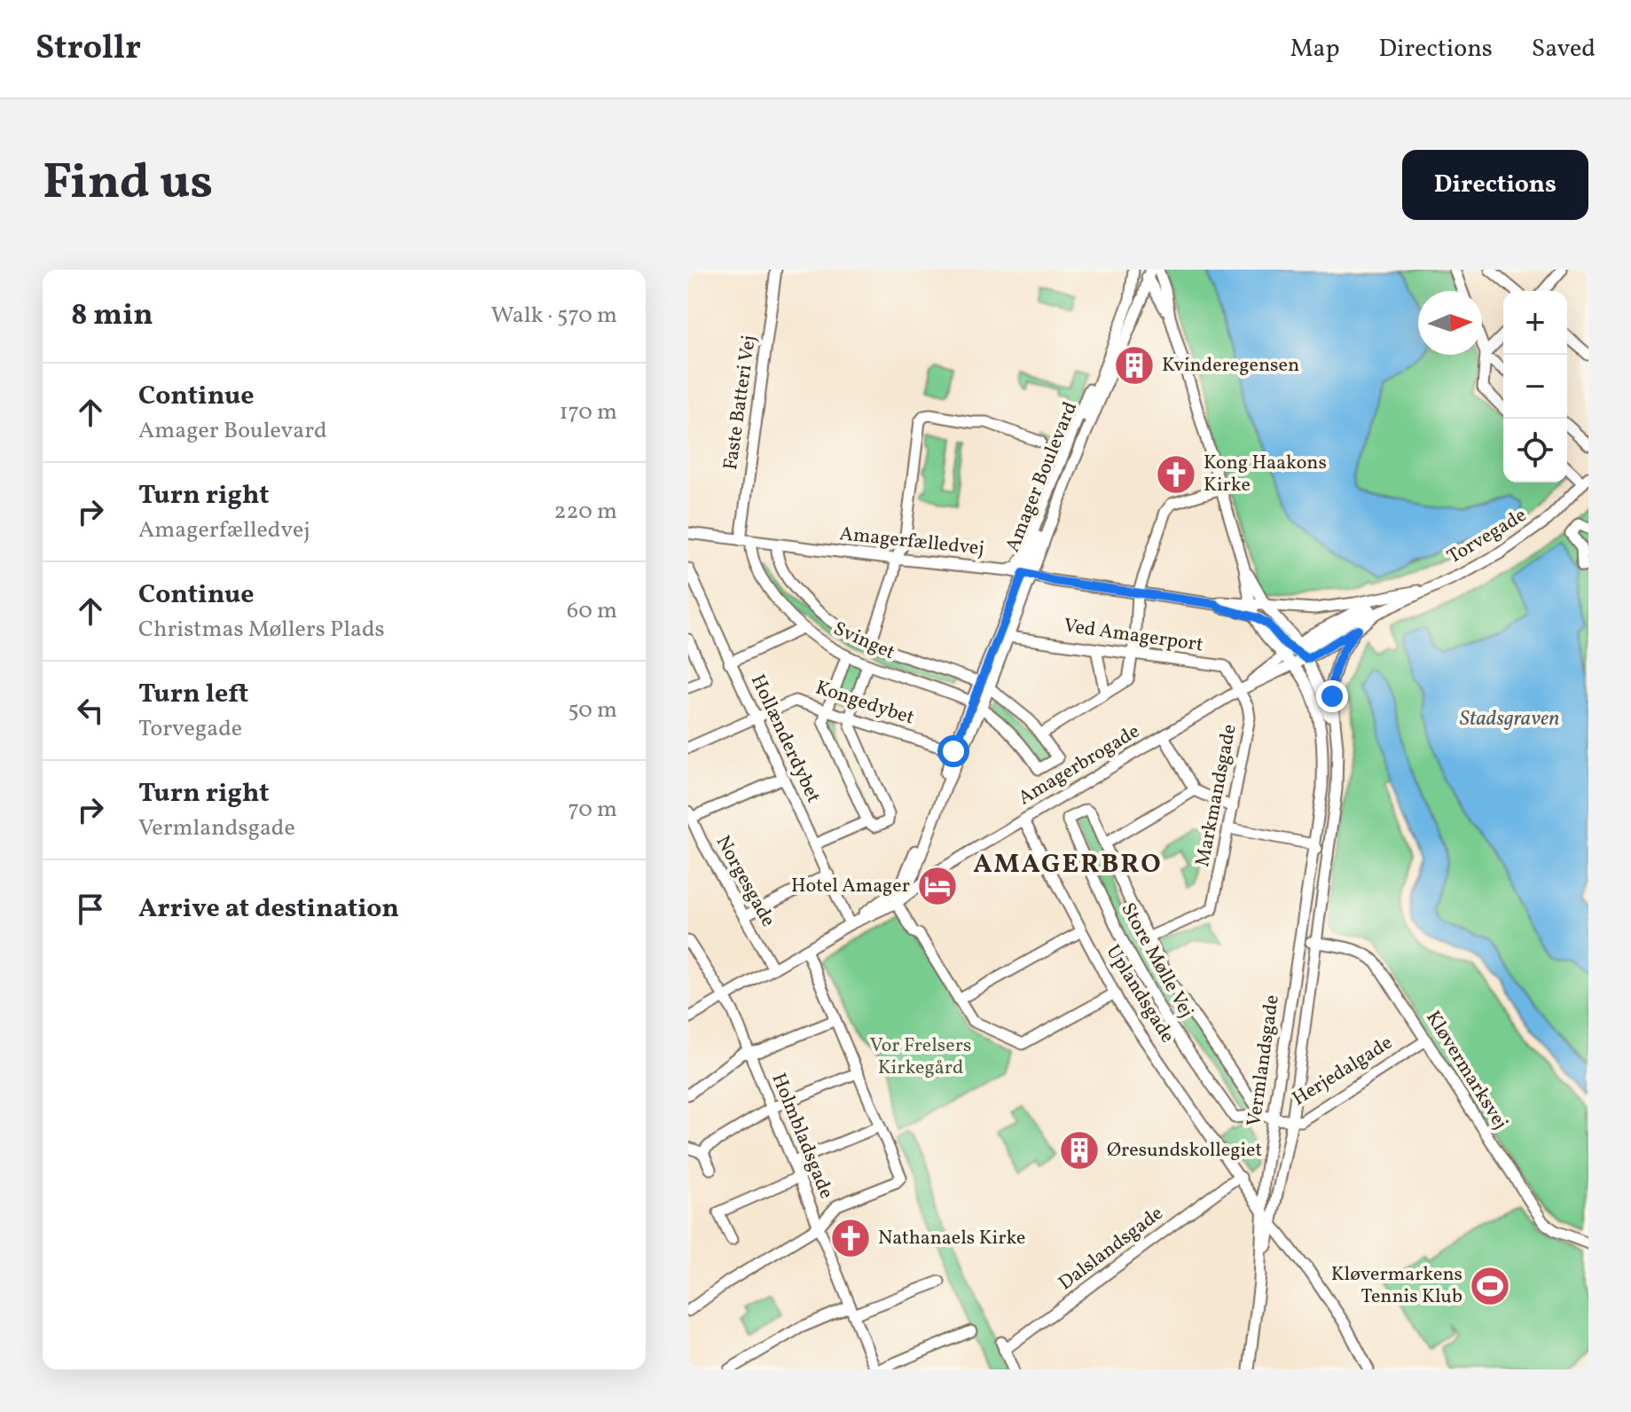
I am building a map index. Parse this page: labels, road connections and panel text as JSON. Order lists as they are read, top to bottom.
{
  "streets": {
    "street": [
      "Faste Batteri Vej",
      "Amager Boulevard",
      "Torvegade",
      "Amagerfælledvej",
      "Ved Amagerport",
      "Svinget",
      "Kongedybet",
      "Hollænderdybet",
      "Amagerbrogade",
      "Markmandsgade",
      "Norgesgade",
      "Store Mølle Vej",
      "Uplandsgade",
      "Vermlandsgade",
      "Kløvermarksvej",
      "Herjedalgade",
      "Holmbladsgade",
      "Dalslandsgade"
    ]
  },
  "crossings": [
    ["Faste Batteri Vej", "Amagerfælledvej"],
    ["Faste Batteri Vej", "Svinget"],
    ["Amager Boulevard", "Amagerfælledvej"],
    ["Amager Boulevard", "Ved Amagerport"],
    ["Amager Boulevard", "Svinget"],
    ["Amager Boulevard", "Kongedybet"],
    ["Amager Boulevard", "Amagerbrogade"],
    ["Torvegade", "Amagerfælledvej"],
    ["Torvegade", "Amagerbrogade"],
    ["Torvegade", "Vermlandsgade"],
    ["Amagerfælledvej", "Svinget"],
    ["Ved Amagerport", "Amagerbrogade"],
    ["Ved Amagerport", "Markmandsgade"],
    ["Kongedybet", "Hollænderdybet"],
    ["Hollænderdybet", "Amagerbrogade"],
    ["Amagerbrogade", "Markmandsgade"],
    ["Amagerbrogade", "Norgesgade"],
    ["Amagerbrogade", "Uplandsgade"],
    ["Amagerbrogade", "Vermlandsgade"],
    ["Amagerbrogade", "Holmbladsgade"],
    ["Markmandsgade", "Store Mølle Vej"],
    ["Store Mølle Vej", "Vermlandsgade"],
    ["Store Mølle Vej", "Herjedalgade"],
    ["Uplandsgade", "Vermlandsgade"],
    ["Uplandsgade", "Dalslandsgade"],
    ["Vermlandsgade", "Kløvermarksvej"],
    ["Vermlandsgade", "Herjedalgade"],
    ["Kløvermarksvej", "Herjedalgade"]
  ],
  "districts": ["AMAGERBRO"],
  "water": ["Stadsgraven"],
  "parks": ["Vor Frelsers Kirkegård"],
  "places": {
    "building": ["Kvinderegensen", "Øresundskollegiet"],
    "church": ["Kong Haakons Kirke", "Nathanaels Kirke"],
    "hotel": ["Hotel Amager"],
    "sports": ["Kløvermarkens Tennis Klub"]
  },
  "north": "right",
  "page": {
    "header": "Strollr",
    "nav": ["Map", "Directions", "Saved"],
    "title": "Find us",
    "buttons": "Directions",
    "heading": ["8 min", "Walk · 570 m"],
    "map_buttons": ["+", "−"],
    "list": [
      ["Continue", "Amager Boulevard", "170 m"],
      ["Turn right", "Amagerfælledvej", "220 m"],
      ["Continue", "Christmas Møllers Plads", "60 m"],
      ["Turn left", "Torvegade", "50 m"],
      ["Turn right", "Vermlandsgade", "70 m"],
      "Arrive at destination"
    ]
  }
}
